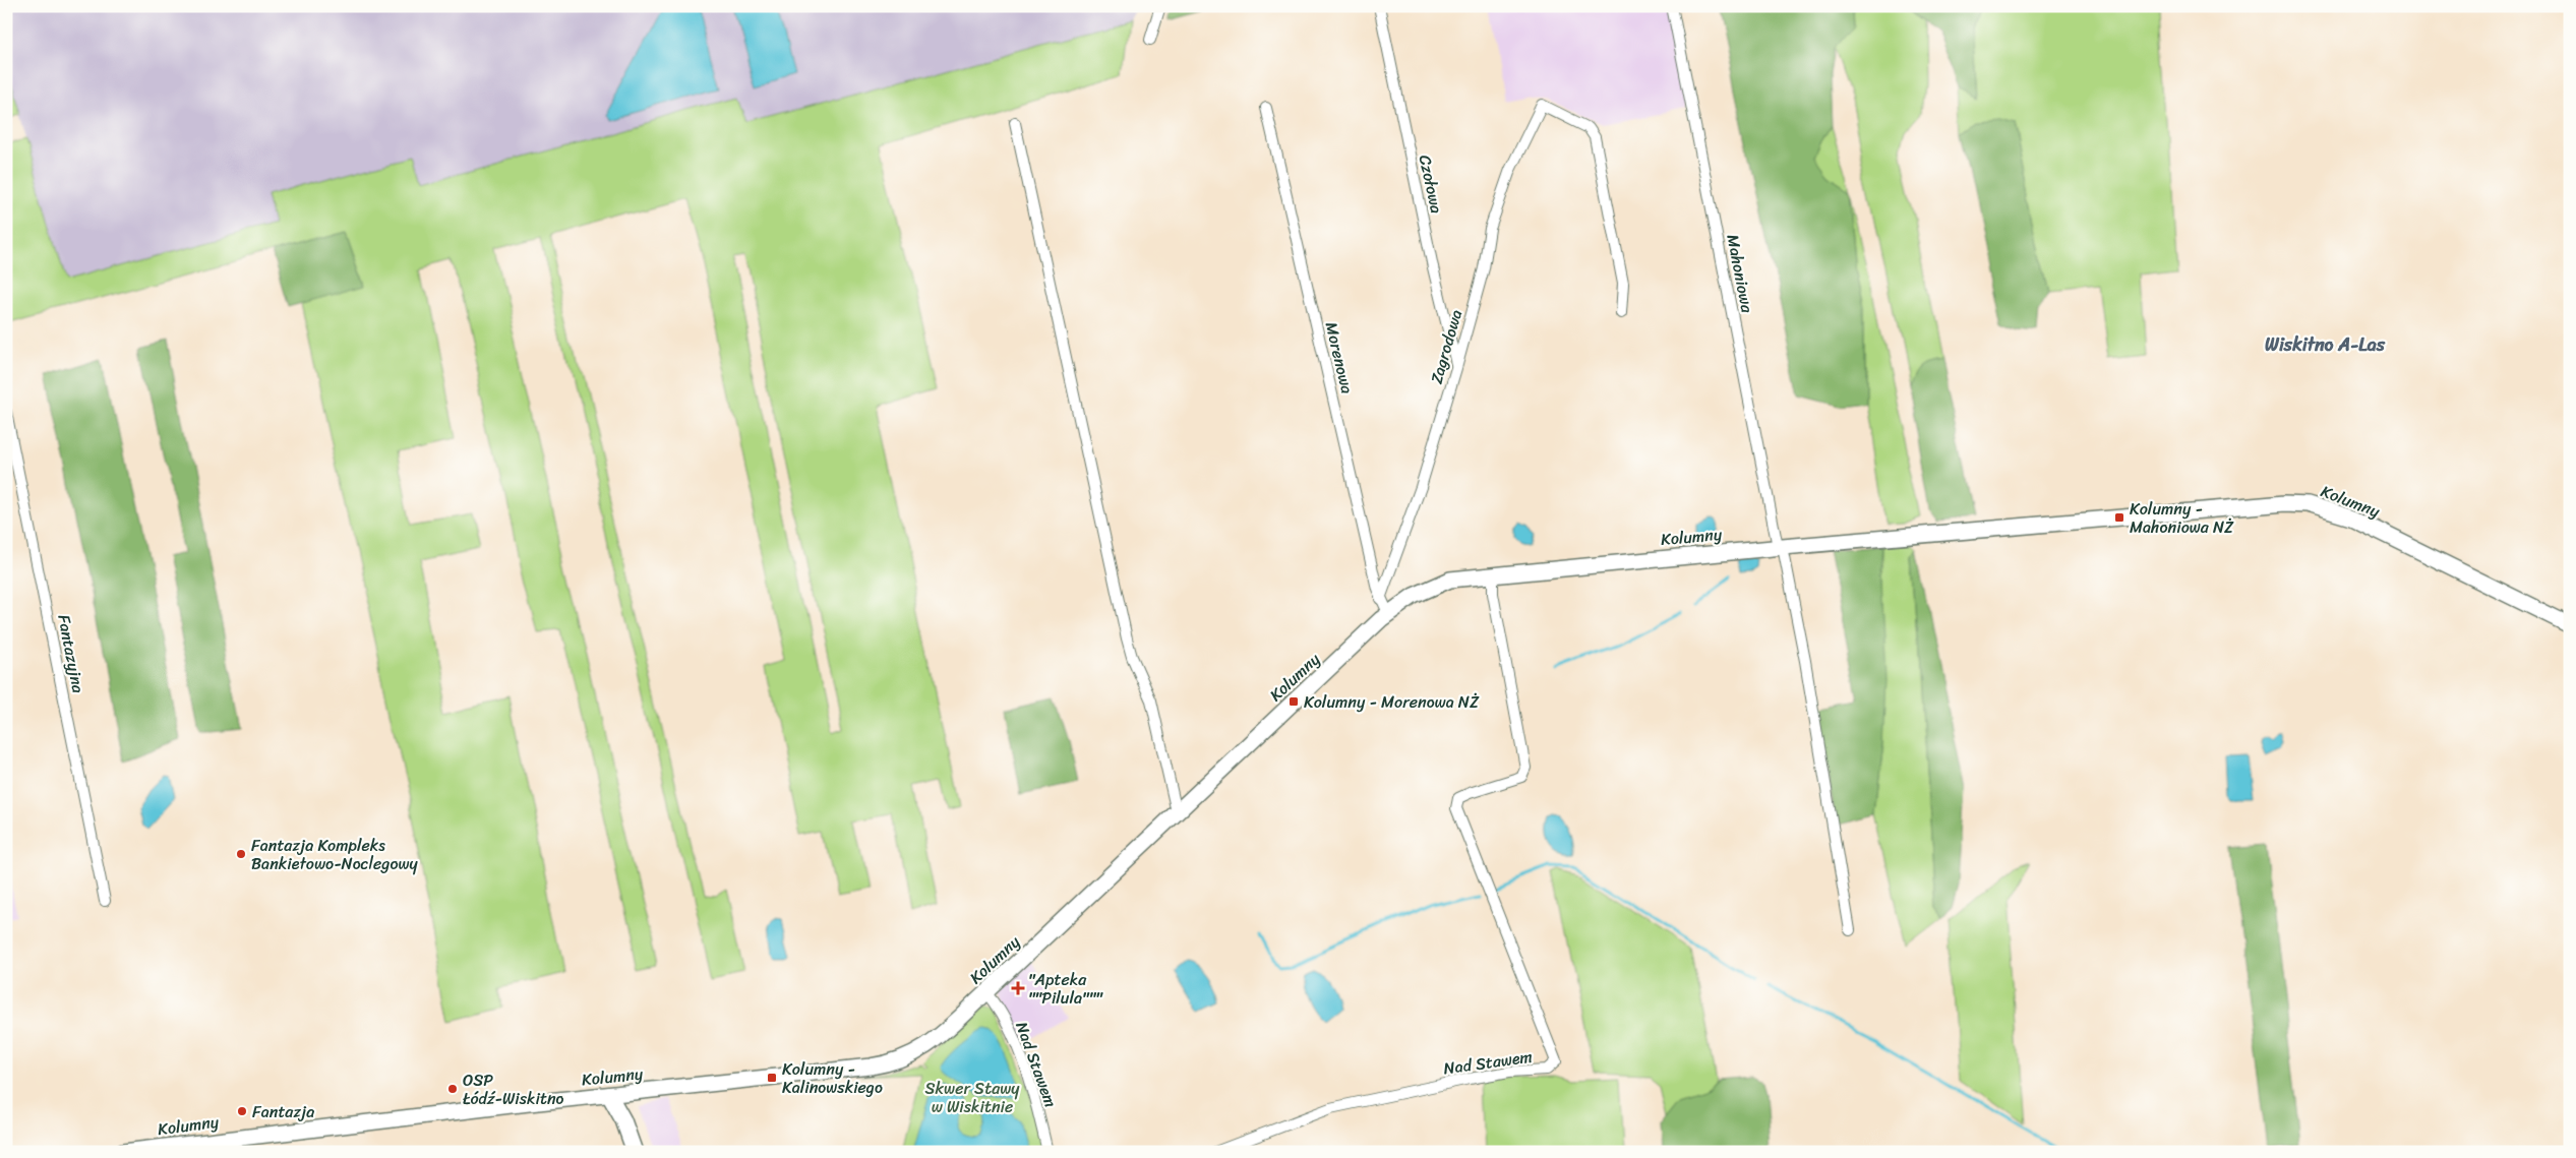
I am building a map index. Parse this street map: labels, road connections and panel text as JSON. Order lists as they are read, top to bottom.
{
  "streets": {
    "street": [
      "Czołowa",
      "Mahoniowa",
      "Zagrodowa",
      "Morenowa",
      "Kolumny",
      "Fantazyjna",
      "Nad Stawem"
    ]
  },
  "crossings": [
    ["Czołowa", "Zagrodowa"],
    ["Mahoniowa", "Kolumny"],
    ["Zagrodowa", "Morenowa"],
    ["Morenowa", "Kolumny"],
    ["Kolumny", "Nad Stawem"]
  ],
  "districts": ["Wiskitno A-Las"],
  "parks": ["Skwer Stawy w Wiskitnie"],
  "places": {
    "transit": ["Kolumny - Mahoniowa NŻ", "Kolumny - Morenowa NŻ", "Kolumny - Kalinowskiego"],
    "other": ["Fantazja Kompleks Bankietowo-Noclegowy", "OSP Łódź-Wiskitno", "Fantazja"],
    "health": ["\"Apteka \"\"Pilula\"\"\""]
  }
}
